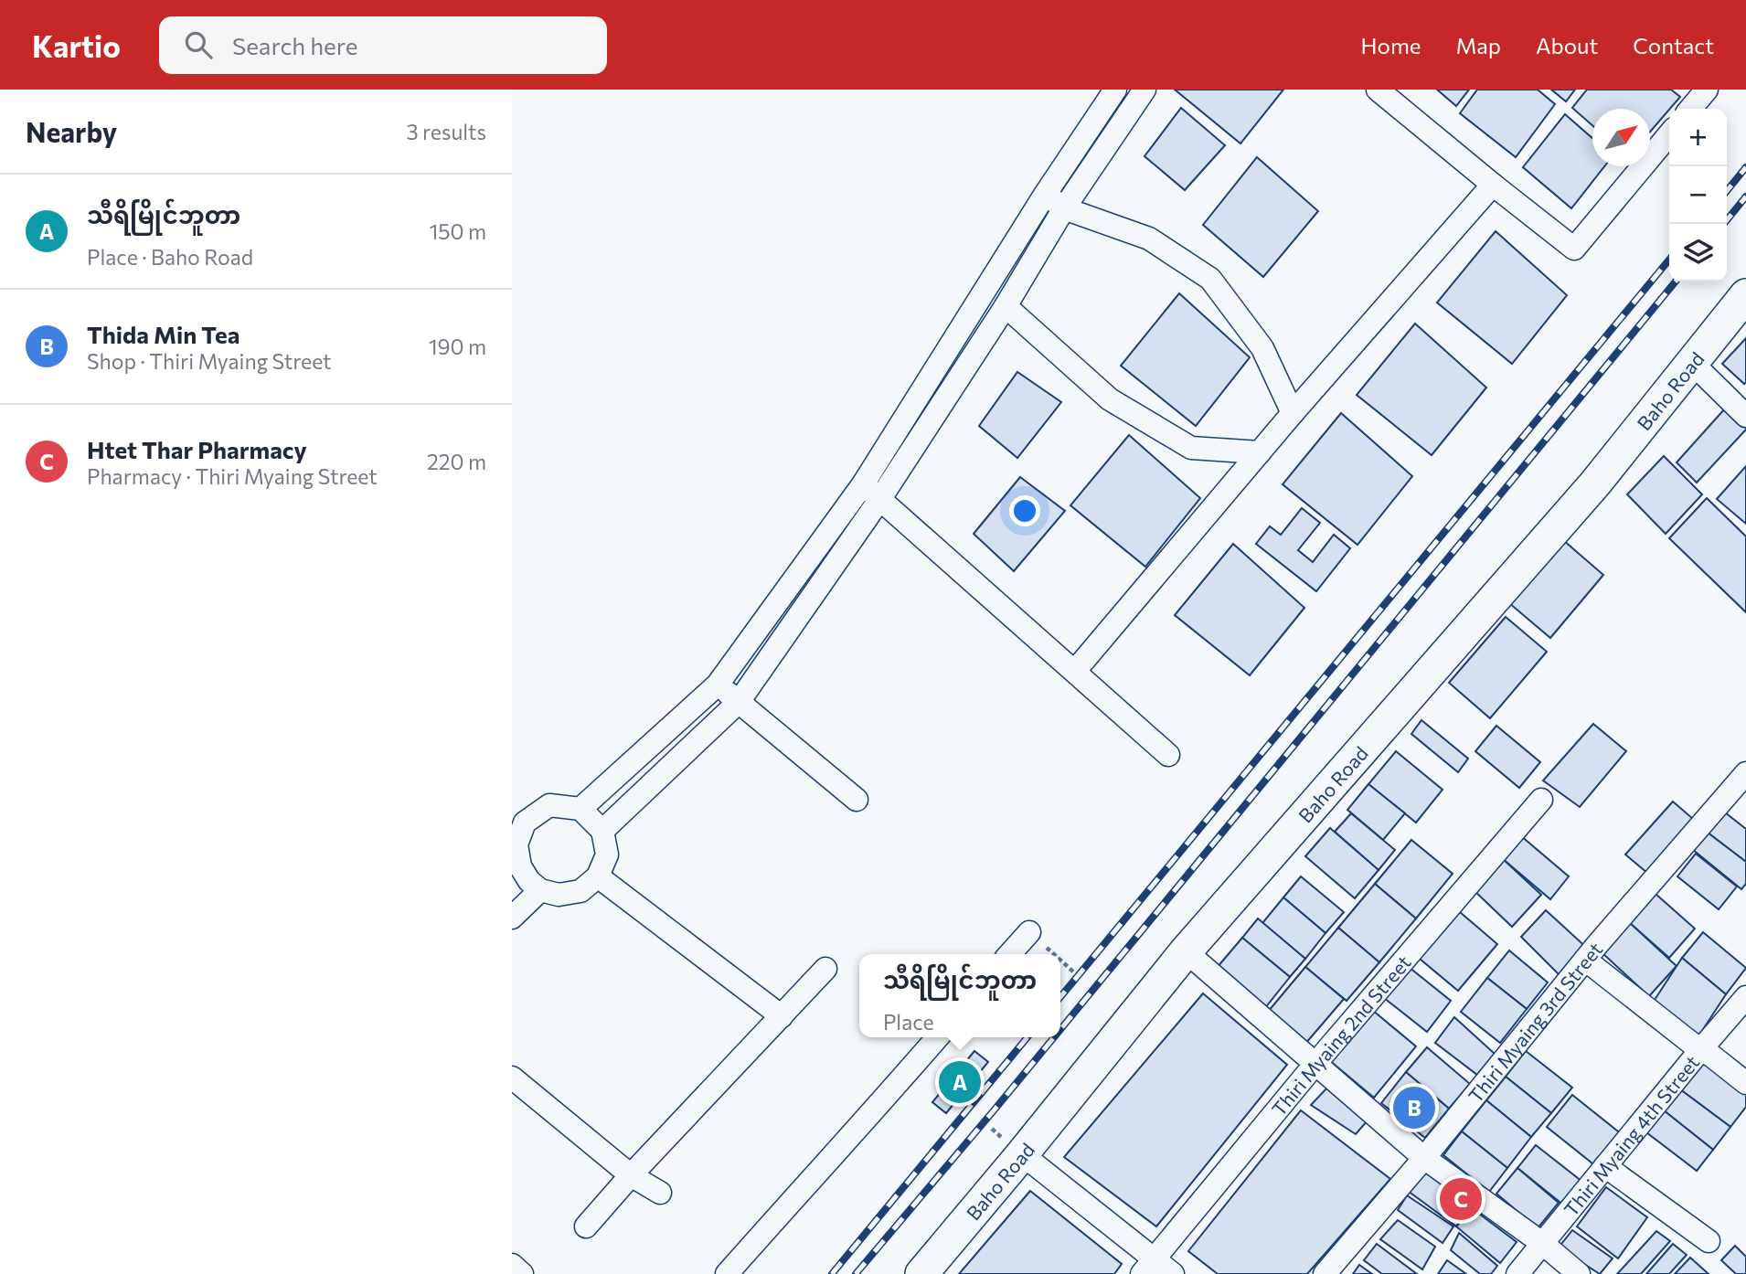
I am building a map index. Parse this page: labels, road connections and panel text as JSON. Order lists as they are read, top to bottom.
{
  "streets": {
    "main road": ["Baho Road"],
    "street": ["Thiri Myaing 3rd Street", "Thiri Myaing 2nd Street", "Thiri Myaing 4th Street"]
  },
  "north": "top right",
  "page": {
    "header": "Kartio",
    "search": "Search here",
    "nav": [
      "Home",
      "Map",
      "About",
      "Contact"
    ],
    "heading": ["Nearby", "3 results"],
    "map_buttons": ["+", "−"],
    "list": [
      {
        "mark": "A",
        "name": "သီရိမြိုင်ဘူတာ",
        "note": "Place · Baho Road",
        "value": "150 m"
      },
      {
        "mark": "B",
        "name": "Thida Min Tea",
        "note": "Shop · Thiri Myaing Street",
        "value": "190 m"
      },
      {
        "mark": "C",
        "name": "Htet Thar Pharmacy",
        "note": "Pharmacy · Thiri Myaing Street",
        "value": "220 m"
      }
    ],
    "popup": ["သီရိမြိုင်ဘူတာ", "Place"],
    "pins": ["A", "B", "C"]
  }
}
